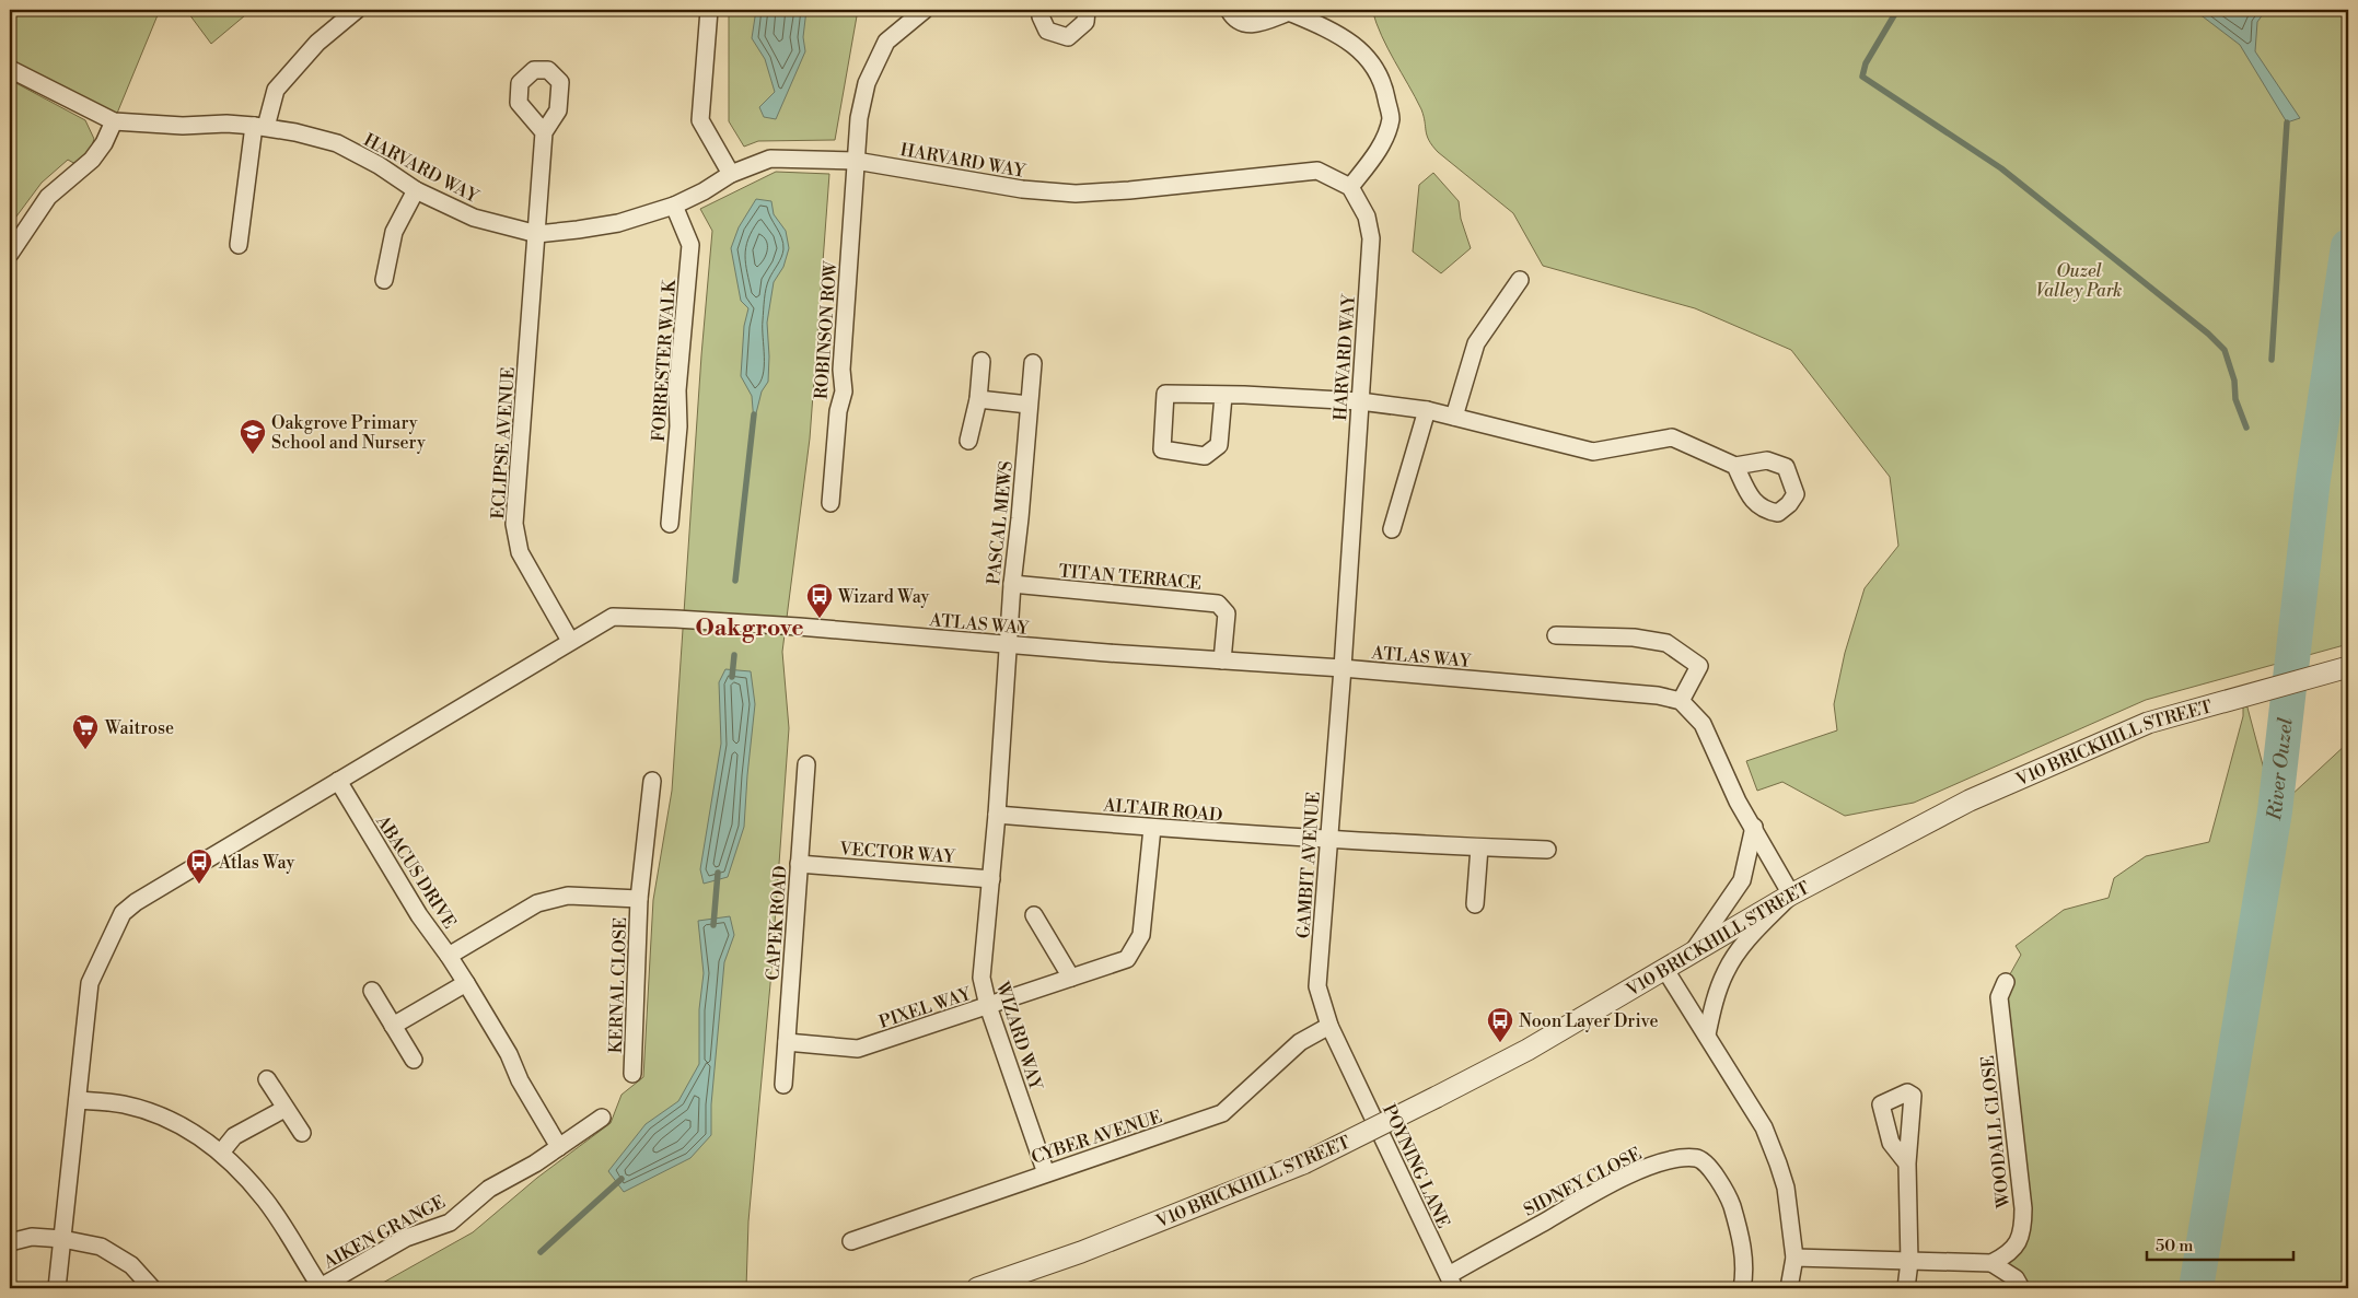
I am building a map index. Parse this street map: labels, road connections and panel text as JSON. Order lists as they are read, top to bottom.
{
  "streets": {
    "street": [
      "HARVARD WAY",
      "ROBINSON ROW",
      "FORRESTER WALK",
      "ECLIPSE AVENUE",
      "PASCAL MEWS",
      "TITAN TERRACE",
      "ATLAS WAY",
      "V10 BRICKHILL STREET",
      "ALTAIR ROAD",
      "VECTOR WAY",
      "GAMBIT AVENUE",
      "ABACUS DRIVE",
      "CAPEK ROAD",
      "KERNAL CLOSE",
      "PIXEL WAY",
      "WIZARD WAY",
      "WOODALL CLOSE",
      "CYBER AVENUE",
      "POYNING LANE",
      "SIDNEY CLOSE",
      "AIKEN GRANGE"
    ]
  },
  "crossings": [
    ["HARVARD WAY", "ROBINSON ROW"],
    ["HARVARD WAY", "FORRESTER WALK"],
    ["HARVARD WAY", "ECLIPSE AVENUE"],
    ["HARVARD WAY", "ATLAS WAY"],
    ["HARVARD WAY", "GAMBIT AVENUE"],
    ["ECLIPSE AVENUE", "ATLAS WAY"],
    ["PASCAL MEWS", "TITAN TERRACE"],
    ["PASCAL MEWS", "ATLAS WAY"],
    ["PASCAL MEWS", "WIZARD WAY"],
    ["TITAN TERRACE", "ATLAS WAY"],
    ["ATLAS WAY", "GAMBIT AVENUE"],
    ["ATLAS WAY", "ABACUS DRIVE"],
    ["ATLAS WAY", "WIZARD WAY"],
    ["ATLAS WAY", "AIKEN GRANGE"],
    ["ALTAIR ROAD", "GAMBIT AVENUE"],
    ["ALTAIR ROAD", "PIXEL WAY"],
    ["ALTAIR ROAD", "WIZARD WAY"],
    ["VECTOR WAY", "CAPEK ROAD"],
    ["VECTOR WAY", "WIZARD WAY"],
    ["GAMBIT AVENUE", "CYBER AVENUE"],
    ["GAMBIT AVENUE", "POYNING LANE"],
    ["ABACUS DRIVE", "KERNAL CLOSE"],
    ["ABACUS DRIVE", "AIKEN GRANGE"],
    ["CAPEK ROAD", "PIXEL WAY"],
    ["PIXEL WAY", "WIZARD WAY"],
    ["WIZARD WAY", "CYBER AVENUE"],
    ["POYNING LANE", "SIDNEY CLOSE"]
  ],
  "districts": ["Oakgrove"],
  "water": ["River Ouzel"],
  "parks": ["Ouzel Valley Park"],
  "places": {
    "school or university": ["Oakgrove Primary School and Nursery"],
    "bus stop": ["Wizard Way", "Atlas Way", "Noon Layer Drive"],
    "supermarket": ["Waitrose"]
  },
  "scale_bar": "50 m"
}
